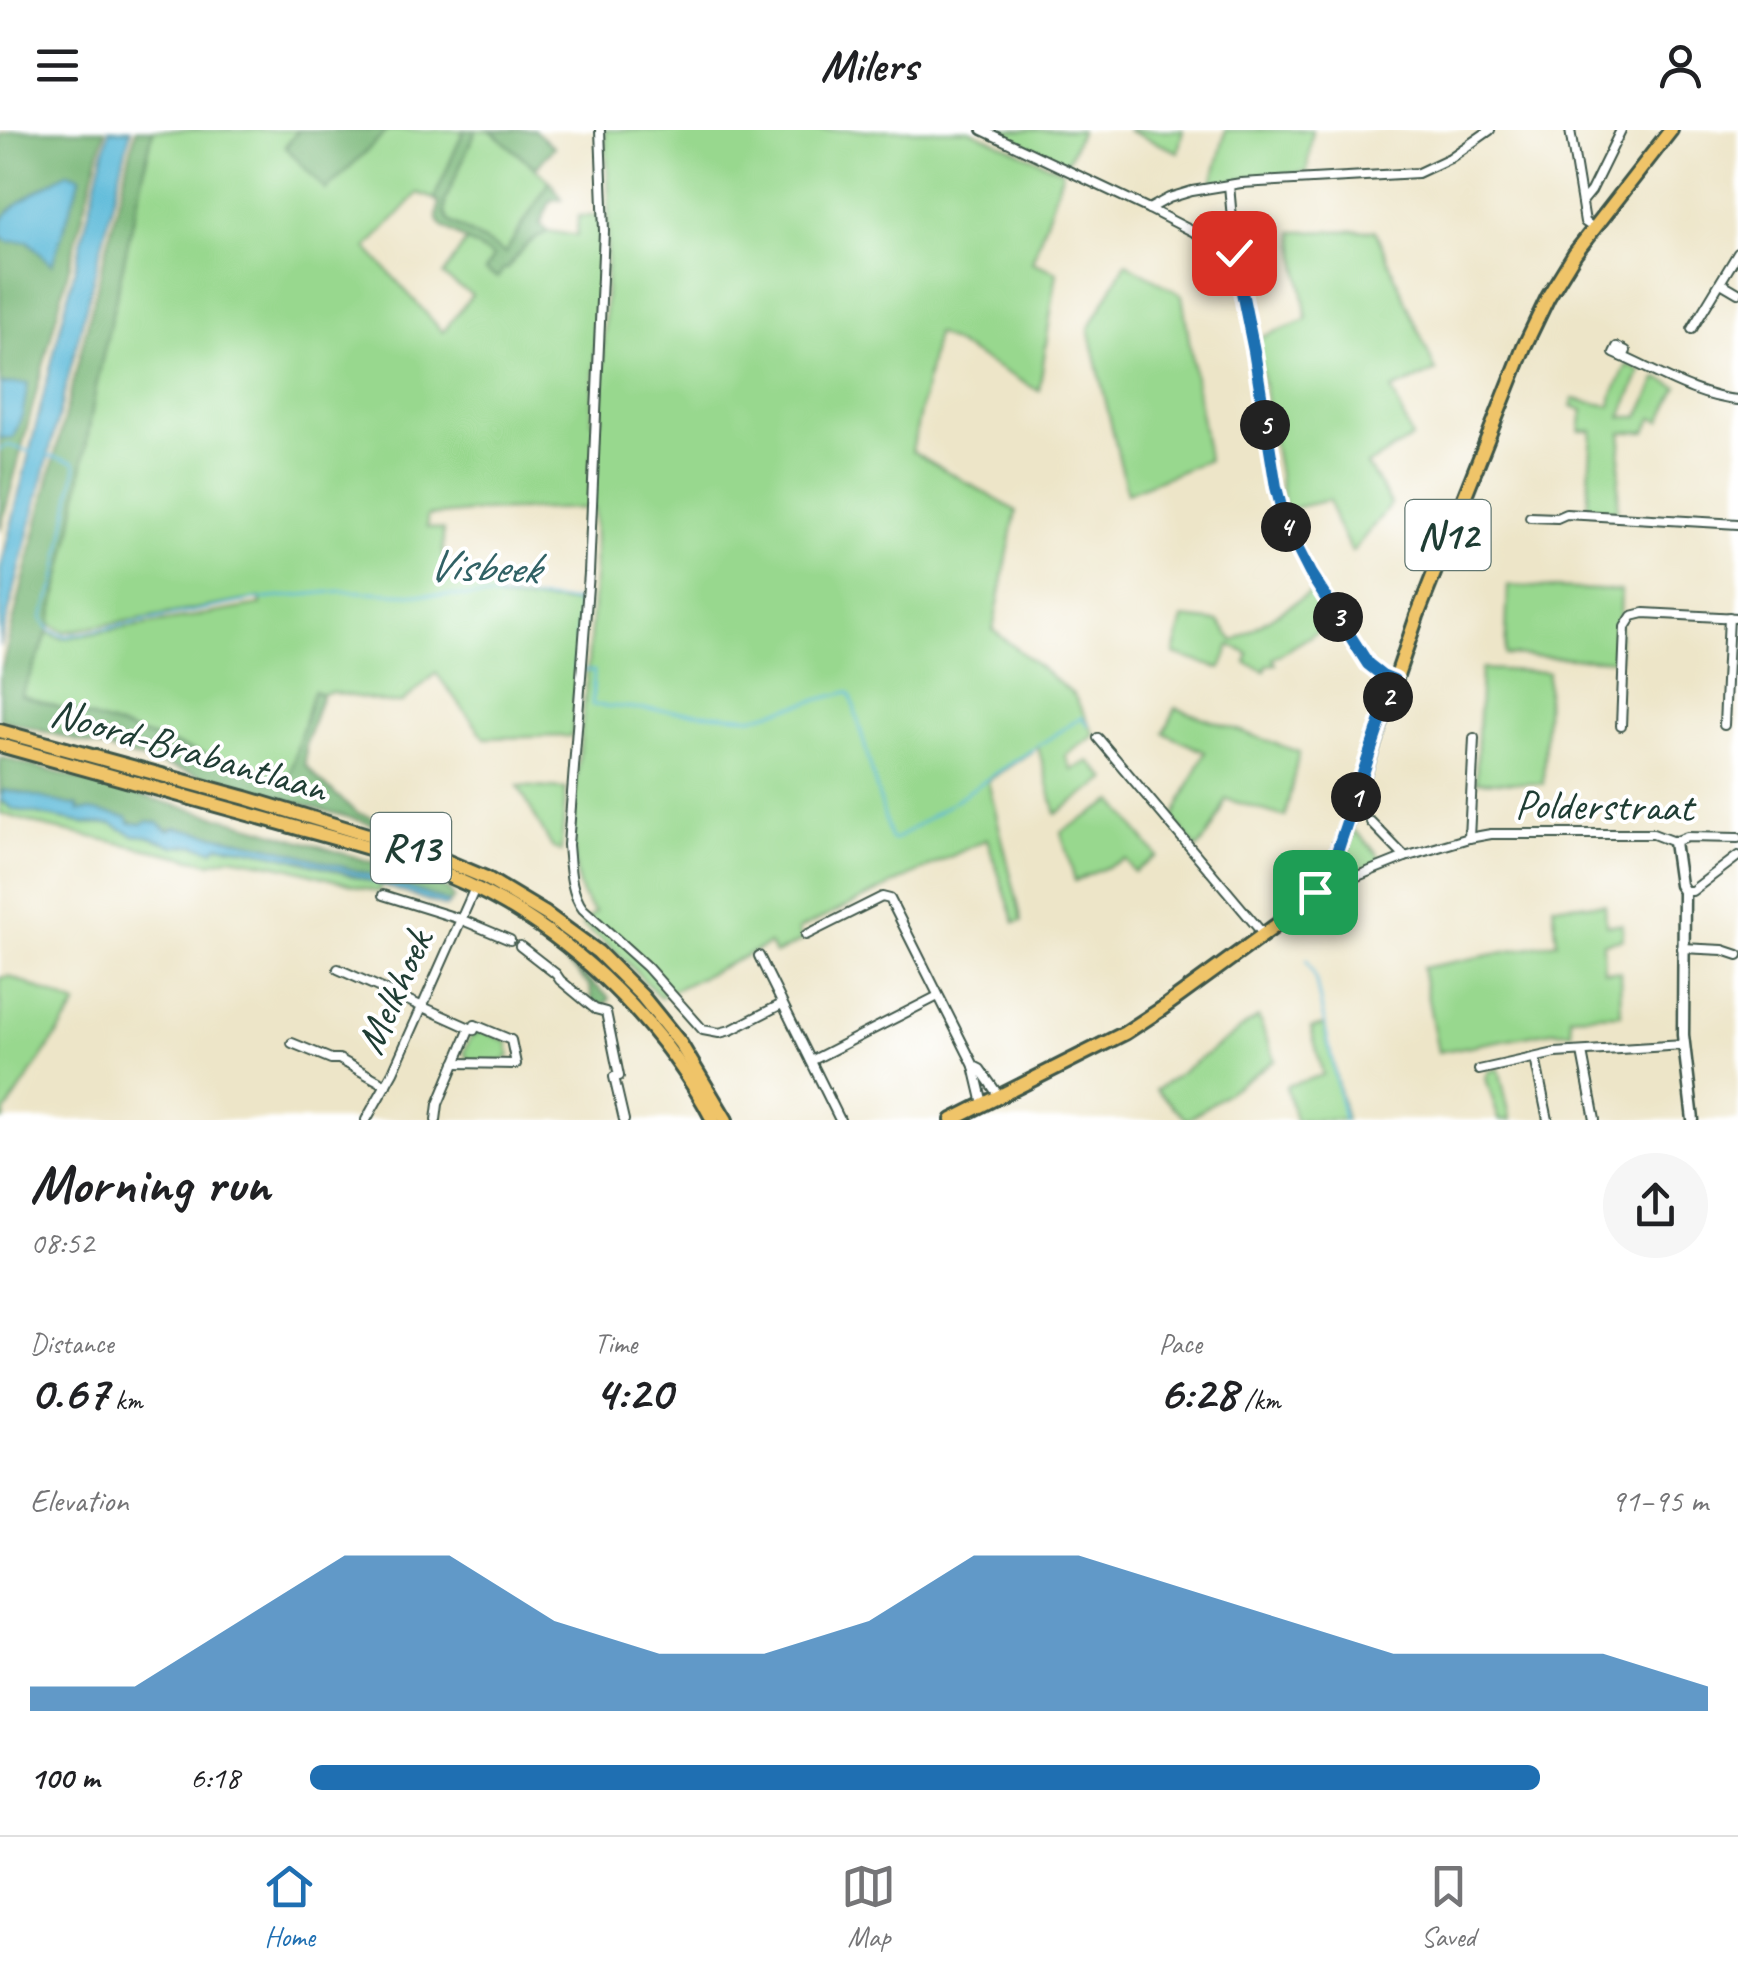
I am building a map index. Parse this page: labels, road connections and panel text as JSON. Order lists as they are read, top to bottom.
{
  "streets": {
    "main road": ["N12", "Noord-Brabantlaan", "R13"],
    "street": ["Polderstraat", "Melkhoek"]
  },
  "crossings": [
    ["N12", "Polderstraat"],
    ["Noord-Brabantlaan", "Melkhoek"]
  ],
  "water": ["Visbeek"],
  "page": {
    "header": "Milers",
    "pins": [
      "5",
      "4",
      "3",
      "2",
      "1"
    ],
    "heading": ["Morning run", "08:52"],
    "stats": [
      ["Distance", "0.67 km"],
      ["Time", "4:20"],
      ["Pace", "6:28 /km"]
    ],
    "chart": ["Elevation", "91–95 m"],
    "list": [
      {
        "name": "100 m",
        "note": "6:18"
      }
    ],
    "tabs": ["Home", "Map", "Saved"]
  }
}
